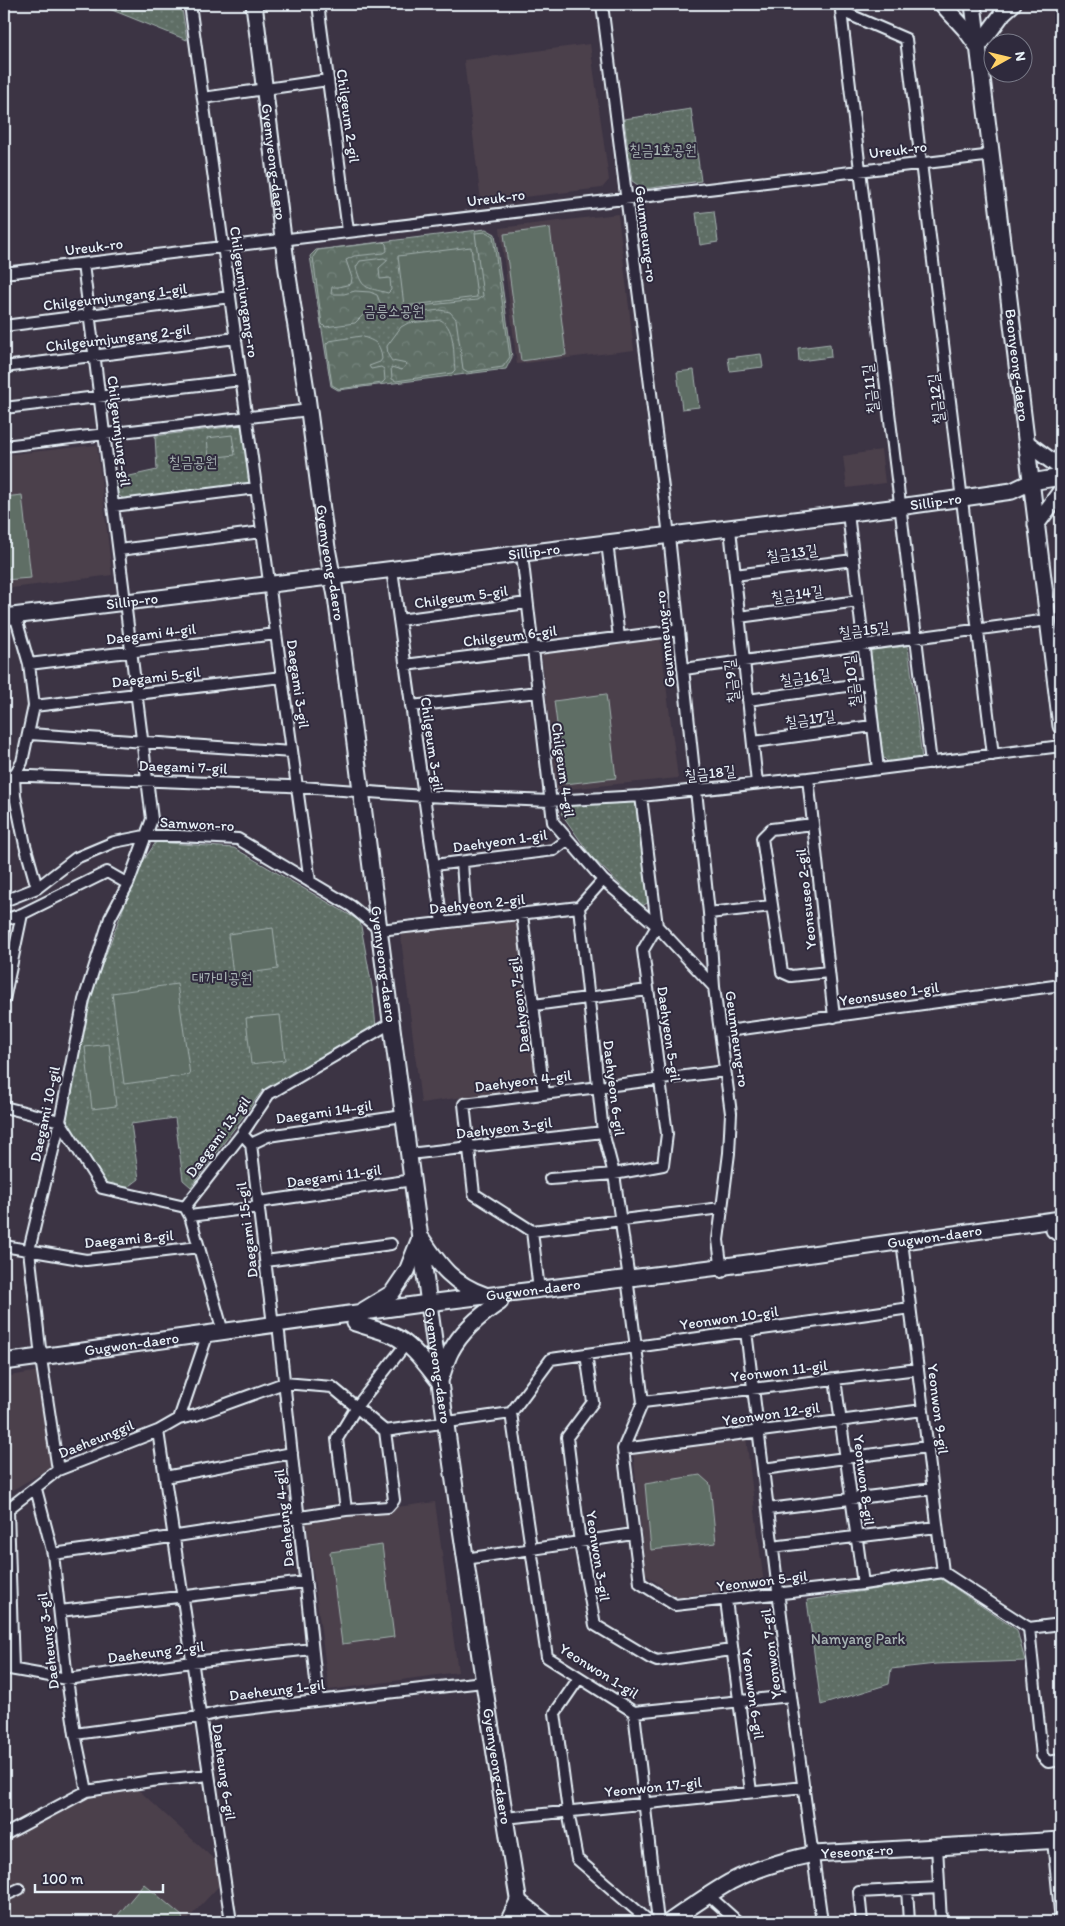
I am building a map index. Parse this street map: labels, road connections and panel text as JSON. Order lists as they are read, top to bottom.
{
  "streets": {
    "street": [
      "Chilgeum 2-gil",
      "Ureuk-ro",
      "Gyemyeong-daero",
      "Geumneung-ro",
      "Chilgeumjungang-ro",
      "Chilgeumjungang 1-gil",
      "Chilgeumjungang 2-gil",
      "Beonyeong-daero",
      "칠금11길",
      "칠금12길",
      "Chilgeumjung-gil",
      "Sillip-ro",
      "칠금13길",
      "칠금14길",
      "Chilgeum 5-gil",
      "칠금15길",
      "Daegami 4-gil",
      "Chilgeum 6-gil",
      "Daegami 5-gil",
      "칠금16길",
      "칠금9길",
      "칠금10길",
      "Daegami 3-gil",
      "칠금17길",
      "Chilgeum 3-gil",
      "Daegami 7-gil",
      "Chilgeum 4-gil",
      "칠금18길",
      "Samwon-ro",
      "Daehyeon 1-gil",
      "Yeonsuseo 2-gil",
      "Daehyeon 2-gil",
      "Yeonsuseo 1-gil",
      "Daehyeon 7-gil",
      "Daehyeon 5-gil",
      "Daehyeon 4-gil",
      "Daehyeon 6-gil",
      "Daegami 14-gil",
      "Daegami 10-gil",
      "Daehyeon 3-gil",
      "Daegami 13-gil",
      "Daegami 11-gil",
      "Daegami 15-gil",
      "Gugwon-daero",
      "Daegami 8-gil",
      "Yeonwon 10-gil",
      "Yeonwon 11-gil",
      "Yeonwon 9-gil",
      "Yeonwon 12-gil",
      "Daeheunggil",
      "Yeonwon 8-gil",
      "Daeheung 4-gil",
      "Yeonwon 3-gil",
      "Yeonwon 5-gil",
      "Daeheung 3-gil",
      "Daeheung 2-gil",
      "Yeonwon 7-gil",
      "Yeonwon 1-gil",
      "Daeheung 1-gil",
      "Yeonwon 6-gil",
      "Daeheung 6-gil",
      "Yeonwon 17-gil",
      "Yeseong-ro"
    ]
  },
  "crossings": [
    ["Chilgeum 2-gil", "Ureuk-ro"],
    ["Ureuk-ro", "Gyemyeong-daero"],
    ["Ureuk-ro", "Geumneung-ro"],
    ["Ureuk-ro", "Chilgeumjungang-ro"],
    ["Ureuk-ro", "Beonyeong-daero"],
    ["Ureuk-ro", "칠금11길"],
    ["Ureuk-ro", "칠금12길"],
    ["Ureuk-ro", "Chilgeumjung-gil"],
    ["Gyemyeong-daero", "Sillip-ro"],
    ["Gyemyeong-daero", "Daegami 7-gil"],
    ["Gyemyeong-daero", "칠금18길"],
    ["Gyemyeong-daero", "Samwon-ro"],
    ["Gyemyeong-daero", "Daehyeon 2-gil"],
    ["Gyemyeong-daero", "Daegami 14-gil"],
    ["Gyemyeong-daero", "Daehyeon 3-gil"],
    ["Gyemyeong-daero", "Daegami 13-gil"],
    ["Gyemyeong-daero", "Daegami 11-gil"],
    ["Gyemyeong-daero", "Gugwon-daero"],
    ["Gyemyeong-daero", "Daeheung 1-gil"],
    ["Gyemyeong-daero", "Yeonwon 17-gil"],
    ["Geumneung-ro", "Sillip-ro"],
    ["Geumneung-ro", "칠금15길"],
    ["Geumneung-ro", "Chilgeum 6-gil"],
    ["Geumneung-ro", "Chilgeum 4-gil"],
    ["Geumneung-ro", "칠금18길"],
    ["Geumneung-ro", "Yeonsuseo 1-gil"],
    ["Geumneung-ro", "Daehyeon 4-gil"],
    ["Geumneung-ro", "Gugwon-daero"],
    ["Chilgeumjungang-ro", "Chilgeumjungang 1-gil"],
    ["Chilgeumjungang-ro", "Chilgeumjungang 2-gil"],
    ["Chilgeumjungang-ro", "Sillip-ro"],
    ["Chilgeumjungang-ro", "Daegami 3-gil"],
    ["Chilgeumjungang 1-gil", "Chilgeumjung-gil"],
    ["Chilgeumjungang 2-gil", "Chilgeumjung-gil"],
    ["Beonyeong-daero", "Sillip-ro"],
    ["Beonyeong-daero", "칠금15길"],
    ["칠금11길", "칠금12길"],
    ["칠금11길", "Sillip-ro"],
    ["칠금11길", "칠금15길"],
    ["칠금11길", "칠금18길"],
    ["칠금12길", "Sillip-ro"],
    ["칠금12길", "칠금15길"],
    ["칠금12길", "칠금18길"],
    ["Chilgeumjung-gil", "Sillip-ro"],
    ["Chilgeumjung-gil", "Daegami 4-gil"],
    ["Chilgeumjung-gil", "Daegami 5-gil"],
    ["Chilgeumjung-gil", "Daegami 10-gil"],
    ["Sillip-ro", "칠금9길"],
    ["Sillip-ro", "칠금10길"],
    ["Sillip-ro", "Daegami 3-gil"],
    ["Sillip-ro", "Chilgeum 3-gil"],
    ["Sillip-ro", "Chilgeum 4-gil"],
    ["칠금13길", "칠금9길"],
    ["칠금13길", "칠금10길"],
    ["칠금14길", "칠금9길"],
    ["칠금14길", "칠금10길"],
    ["Chilgeum 5-gil", "Chilgeum 3-gil"],
    ["Chilgeum 5-gil", "Chilgeum 4-gil"],
    ["칠금15길", "칠금9길"],
    ["칠금15길", "칠금10길"],
    ["Daegami 4-gil", "Daegami 3-gil"],
    ["Chilgeum 6-gil", "Chilgeum 3-gil"],
    ["Chilgeum 6-gil", "Chilgeum 4-gil"],
    ["Daegami 5-gil", "Daegami 3-gil"],
    ["칠금16길", "칠금9길"],
    ["칠금16길", "칠금10길"],
    ["칠금9길", "칠금17길"],
    ["칠금9길", "칠금18길"],
    ["칠금10길", "칠금17길"],
    ["칠금10길", "칠금18길"],
    ["Daegami 3-gil", "Daegami 7-gil"],
    ["Daegami 3-gil", "Samwon-ro"],
    ["Chilgeum 3-gil", "칠금18길"],
    ["Chilgeum 3-gil", "Daehyeon 1-gil"],
    ["Chilgeum 3-gil", "Daehyeon 2-gil"],
    ["Daegami 7-gil", "칠금18길"],
    ["Daegami 7-gil", "Daegami 10-gil"],
    ["Chilgeum 4-gil", "칠금18길"],
    ["Chilgeum 4-gil", "Daehyeon 1-gil"],
    ["Chilgeum 4-gil", "Daehyeon 5-gil"],
    ["칠금18길", "Yeonsuseo 2-gil"],
    ["Samwon-ro", "Daehyeon 2-gil"],
    ["Samwon-ro", "Daegami 10-gil"],
    ["Yeonsuseo 2-gil", "Yeonsuseo 1-gil"],
    ["Daehyeon 2-gil", "Daehyeon 7-gil"],
    ["Daehyeon 2-gil", "Daehyeon 6-gil"],
    ["Daehyeon 7-gil", "Daehyeon 4-gil"],
    ["Daehyeon 5-gil", "Daehyeon 4-gil"],
    ["Daehyeon 5-gil", "Daehyeon 6-gil"],
    ["Daehyeon 4-gil", "Daehyeon 6-gil"],
    ["Daehyeon 4-gil", "Daehyeon 3-gil"],
    ["Daehyeon 6-gil", "Daehyeon 3-gil"],
    ["Daehyeon 6-gil", "Gugwon-daero"],
    ["Daegami 14-gil", "Daegami 15-gil"],
    ["Daegami 10-gil", "Daegami 11-gil"],
    ["Daegami 10-gil", "Gugwon-daero"],
    ["Daegami 10-gil", "Daegami 8-gil"],
    ["Daegami 10-gil", "Daeheunggil"],
    ["Daegami 13-gil", "Daegami 11-gil"],
    ["Daegami 11-gil", "Daegami 15-gil"],
    ["Daegami 15-gil", "Gugwon-daero"],
    ["Daegami 15-gil", "Daeheung 4-gil"],
    ["Gugwon-daero", "Yeonwon 9-gil"],
    ["Gugwon-daero", "Daeheung 4-gil"],
    ["Yeonwon 10-gil", "Yeonwon 9-gil"],
    ["Yeonwon 10-gil", "Yeonwon 3-gil"],
    ["Yeonwon 10-gil", "Yeonwon 7-gil"],
    ["Yeonwon 10-gil", "Yeonwon 1-gil"],
    ["Yeonwon 11-gil", "Yeonwon 9-gil"],
    ["Yeonwon 11-gil", "Yeonwon 8-gil"],
    ["Yeonwon 11-gil", "Yeonwon 5-gil"],
    ["Yeonwon 11-gil", "Yeonwon 7-gil"],
    ["Yeonwon 9-gil", "Yeonwon 12-gil"],
    ["Yeonwon 9-gil", "Yeonwon 5-gil"],
    ["Yeonwon 12-gil", "Yeonwon 8-gil"],
    ["Yeonwon 12-gil", "Yeonwon 5-gil"],
    ["Yeonwon 12-gil", "Yeonwon 7-gil"],
    ["Daeheunggil", "Daeheung 4-gil"],
    ["Daeheunggil", "Daeheung 3-gil"],
    ["Daeheunggil", "Daeheung 6-gil"],
    ["Yeonwon 8-gil", "Yeonwon 5-gil"],
    ["Daeheung 4-gil", "Daeheung 2-gil"],
    ["Daeheung 4-gil", "Daeheung 1-gil"],
    ["Yeonwon 3-gil", "Yeonwon 6-gil"],
    ["Yeonwon 5-gil", "Yeonwon 7-gil"],
    ["Yeonwon 5-gil", "Yeonwon 6-gil"],
    ["Daeheung 3-gil", "Daeheung 2-gil"],
    ["Daeheung 3-gil", "Daeheung 1-gil"],
    ["Daeheung 2-gil", "Daeheung 6-gil"],
    ["Yeonwon 7-gil", "Yeonwon 1-gil"],
    ["Yeonwon 7-gil", "Yeonwon 17-gil"],
    ["Yeonwon 7-gil", "Yeseong-ro"],
    ["Yeonwon 1-gil", "Yeonwon 6-gil"],
    ["Daeheung 1-gil", "Daeheung 6-gil"],
    ["Yeonwon 6-gil", "Yeonwon 17-gil"]
  ],
  "parks": [
    "칠금1호공원",
    "금릉소공원",
    "칠금공원",
    "대가미공원",
    "Namyang Park"
  ],
  "scale_bar": "100 m",
  "north": "right"
}
